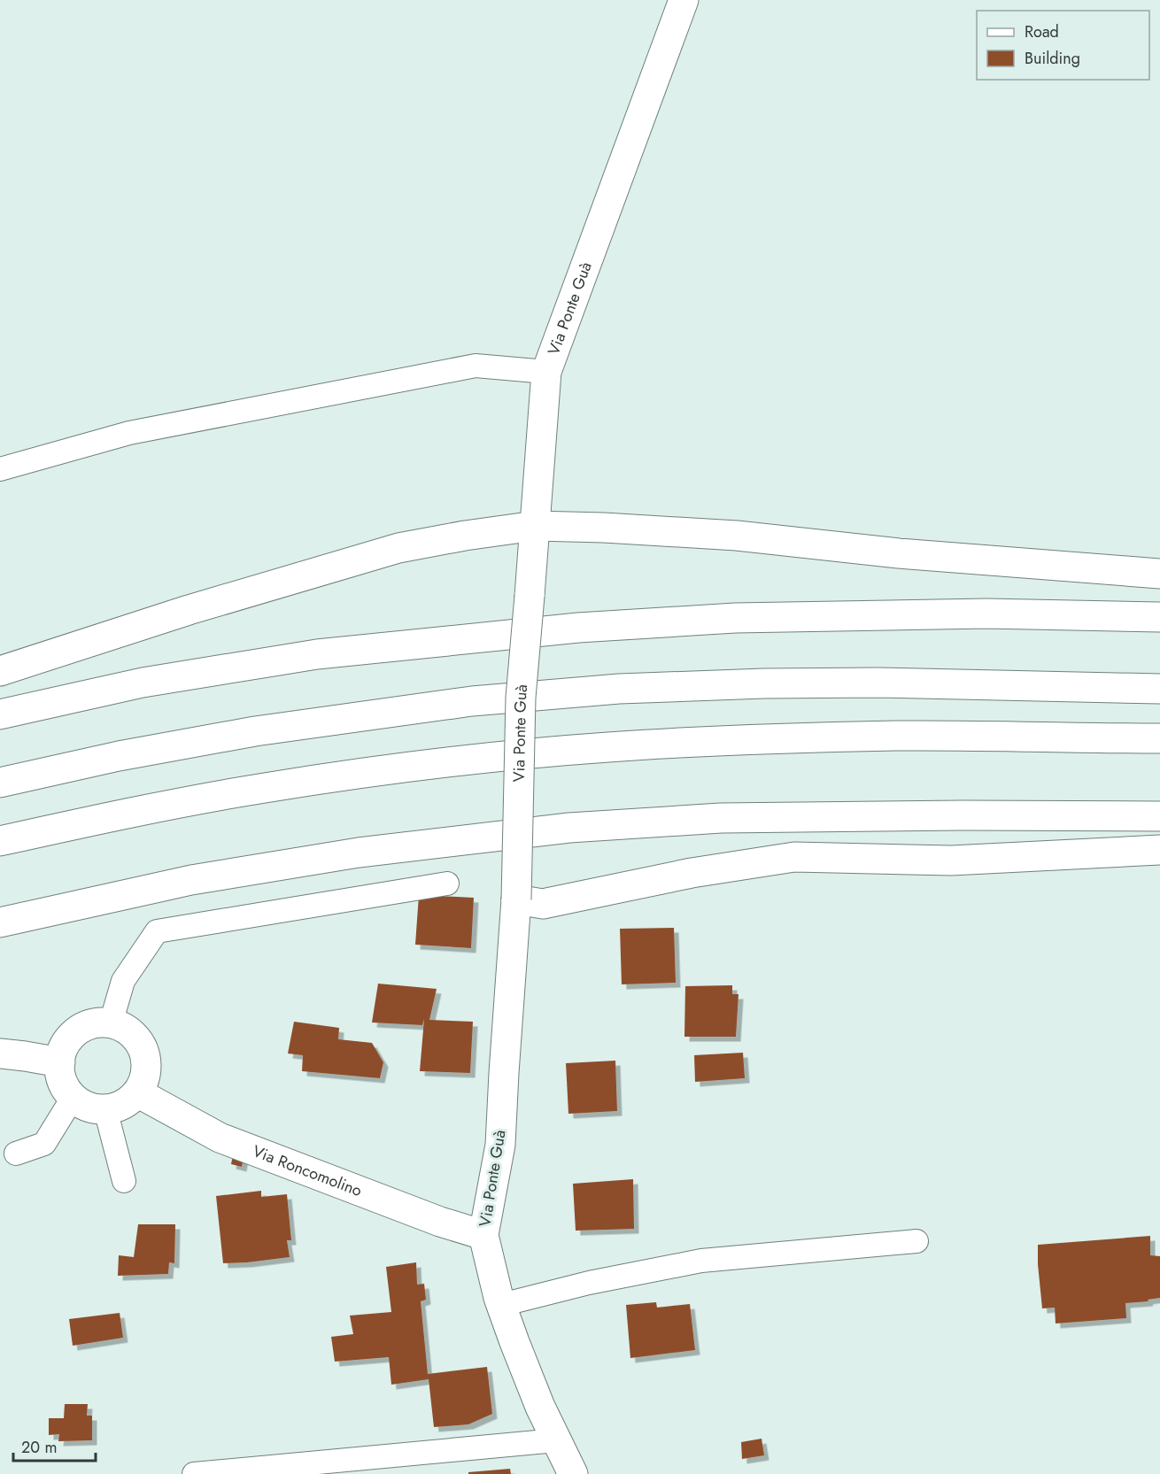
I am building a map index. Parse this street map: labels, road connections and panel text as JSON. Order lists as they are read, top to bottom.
{
  "streets": {
    "main road": ["Via Ponte Guà", "Via Roncomolino"]
  },
  "crossings": [
    ["Via Ponte Guà", "Via Roncomolino"]
  ],
  "legend": ["Road", "Building"],
  "scale_bar": "20 m"
}
